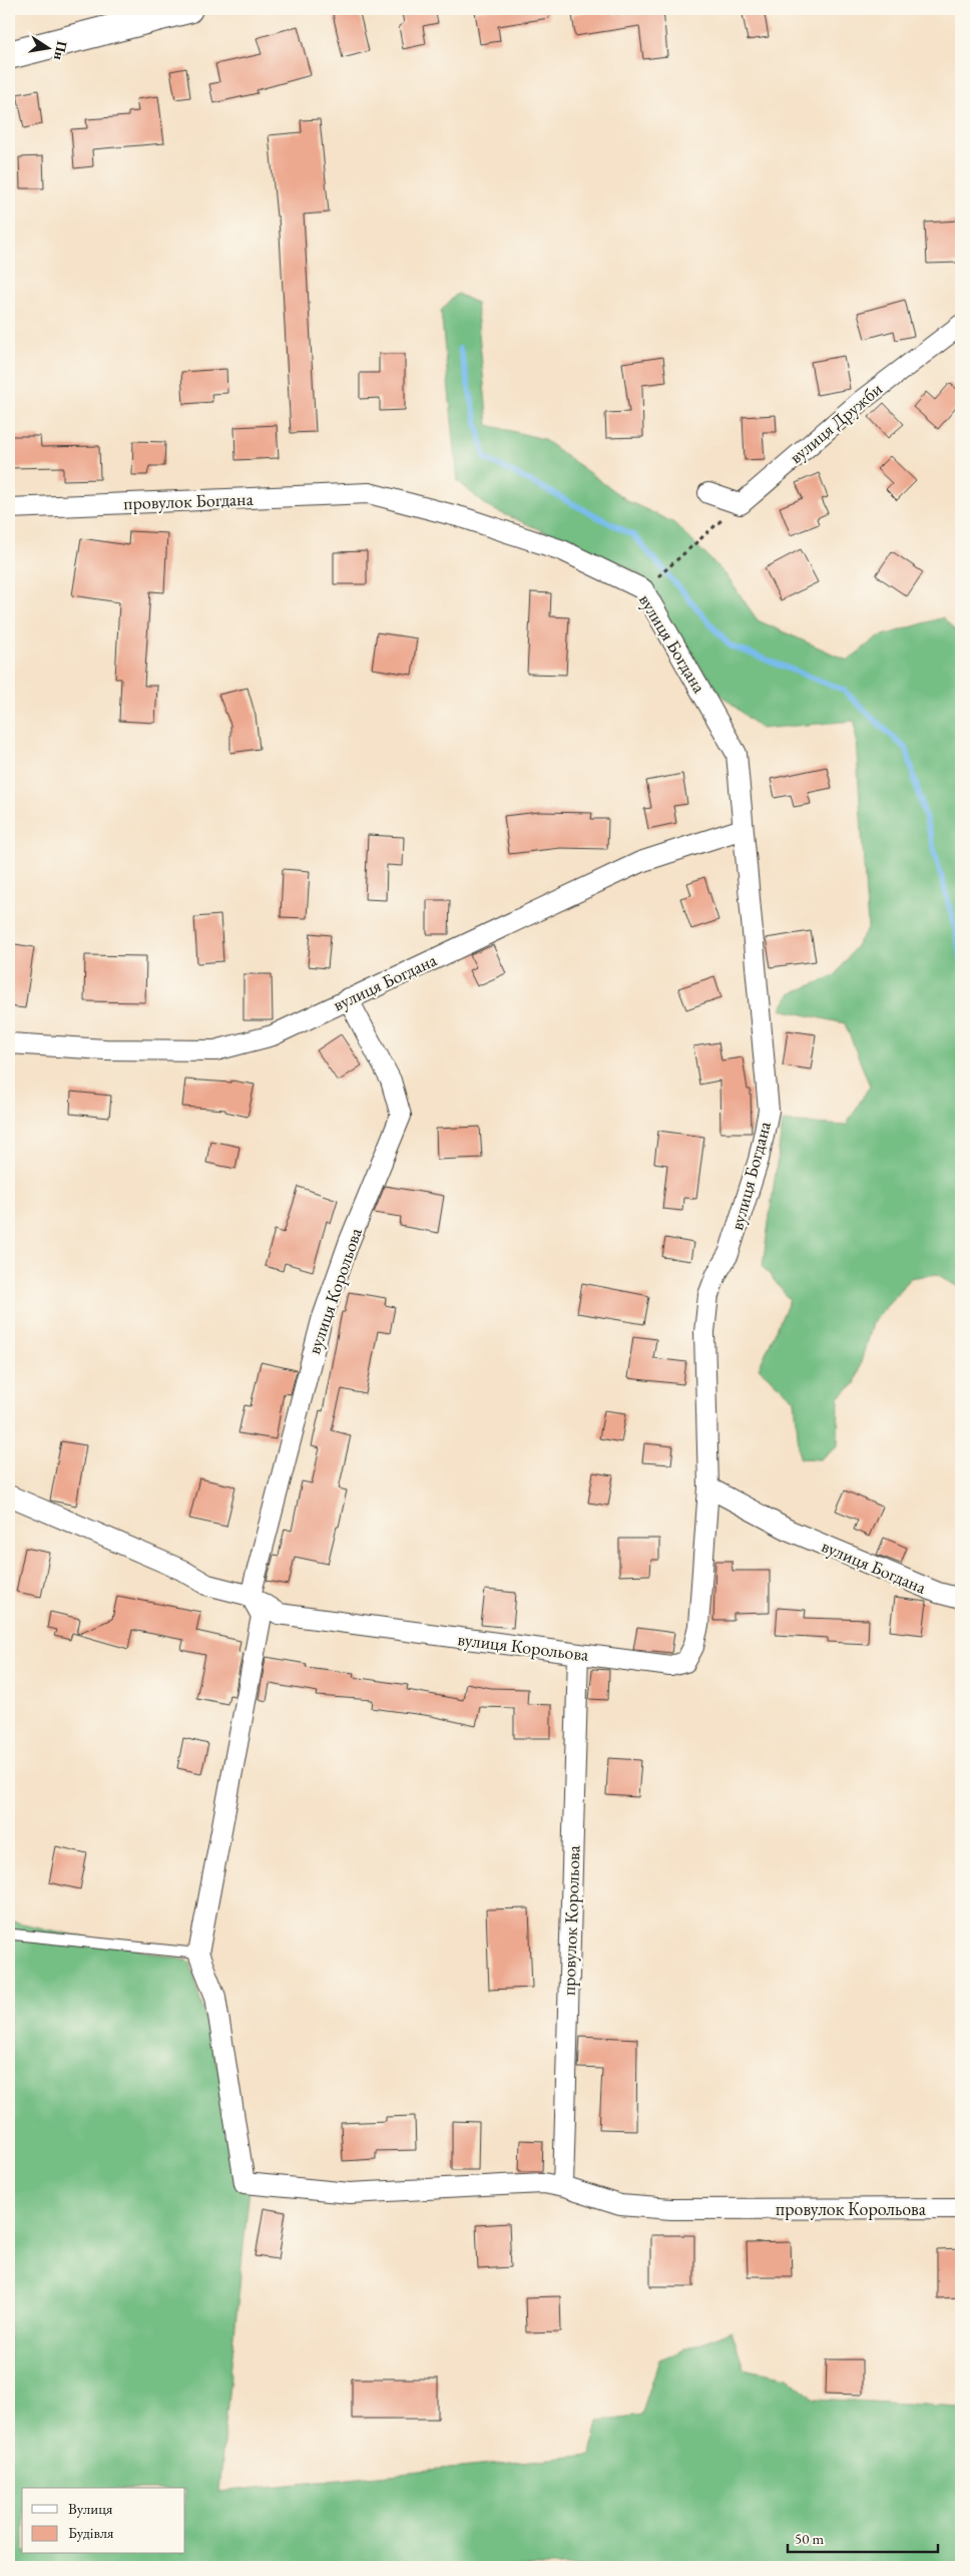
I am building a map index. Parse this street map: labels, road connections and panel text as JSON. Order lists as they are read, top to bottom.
{
  "streets": {
    "street": [
      "вулиця Дружби",
      "провулок Богдана",
      "вулиця Богдана",
      "вулиця Корольова",
      "провулок Корольова"
    ]
  },
  "crossings": [
    ["провулок Богдана", "вулиця Богдана"],
    ["вулиця Богдана", "вулиця Корольова"],
    ["вулиця Корольова", "провулок Корольова"]
  ],
  "legend": ["Вулиця", "Будівля"],
  "scale_bar": "50 m",
  "north": "right"
}
